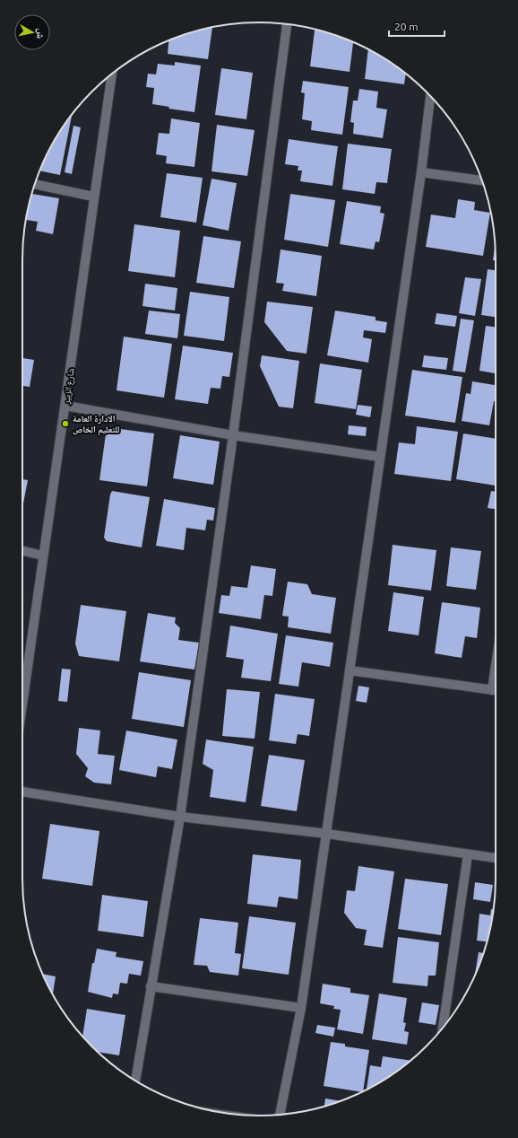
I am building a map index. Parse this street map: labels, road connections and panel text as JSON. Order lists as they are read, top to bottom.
{
  "streets": {
    "street": ["شارع الزبير"]
  },
  "places": ["الادارة العامة للتعليم الخاص"],
  "scale_bar": "20 m",
  "north": "right"
}
